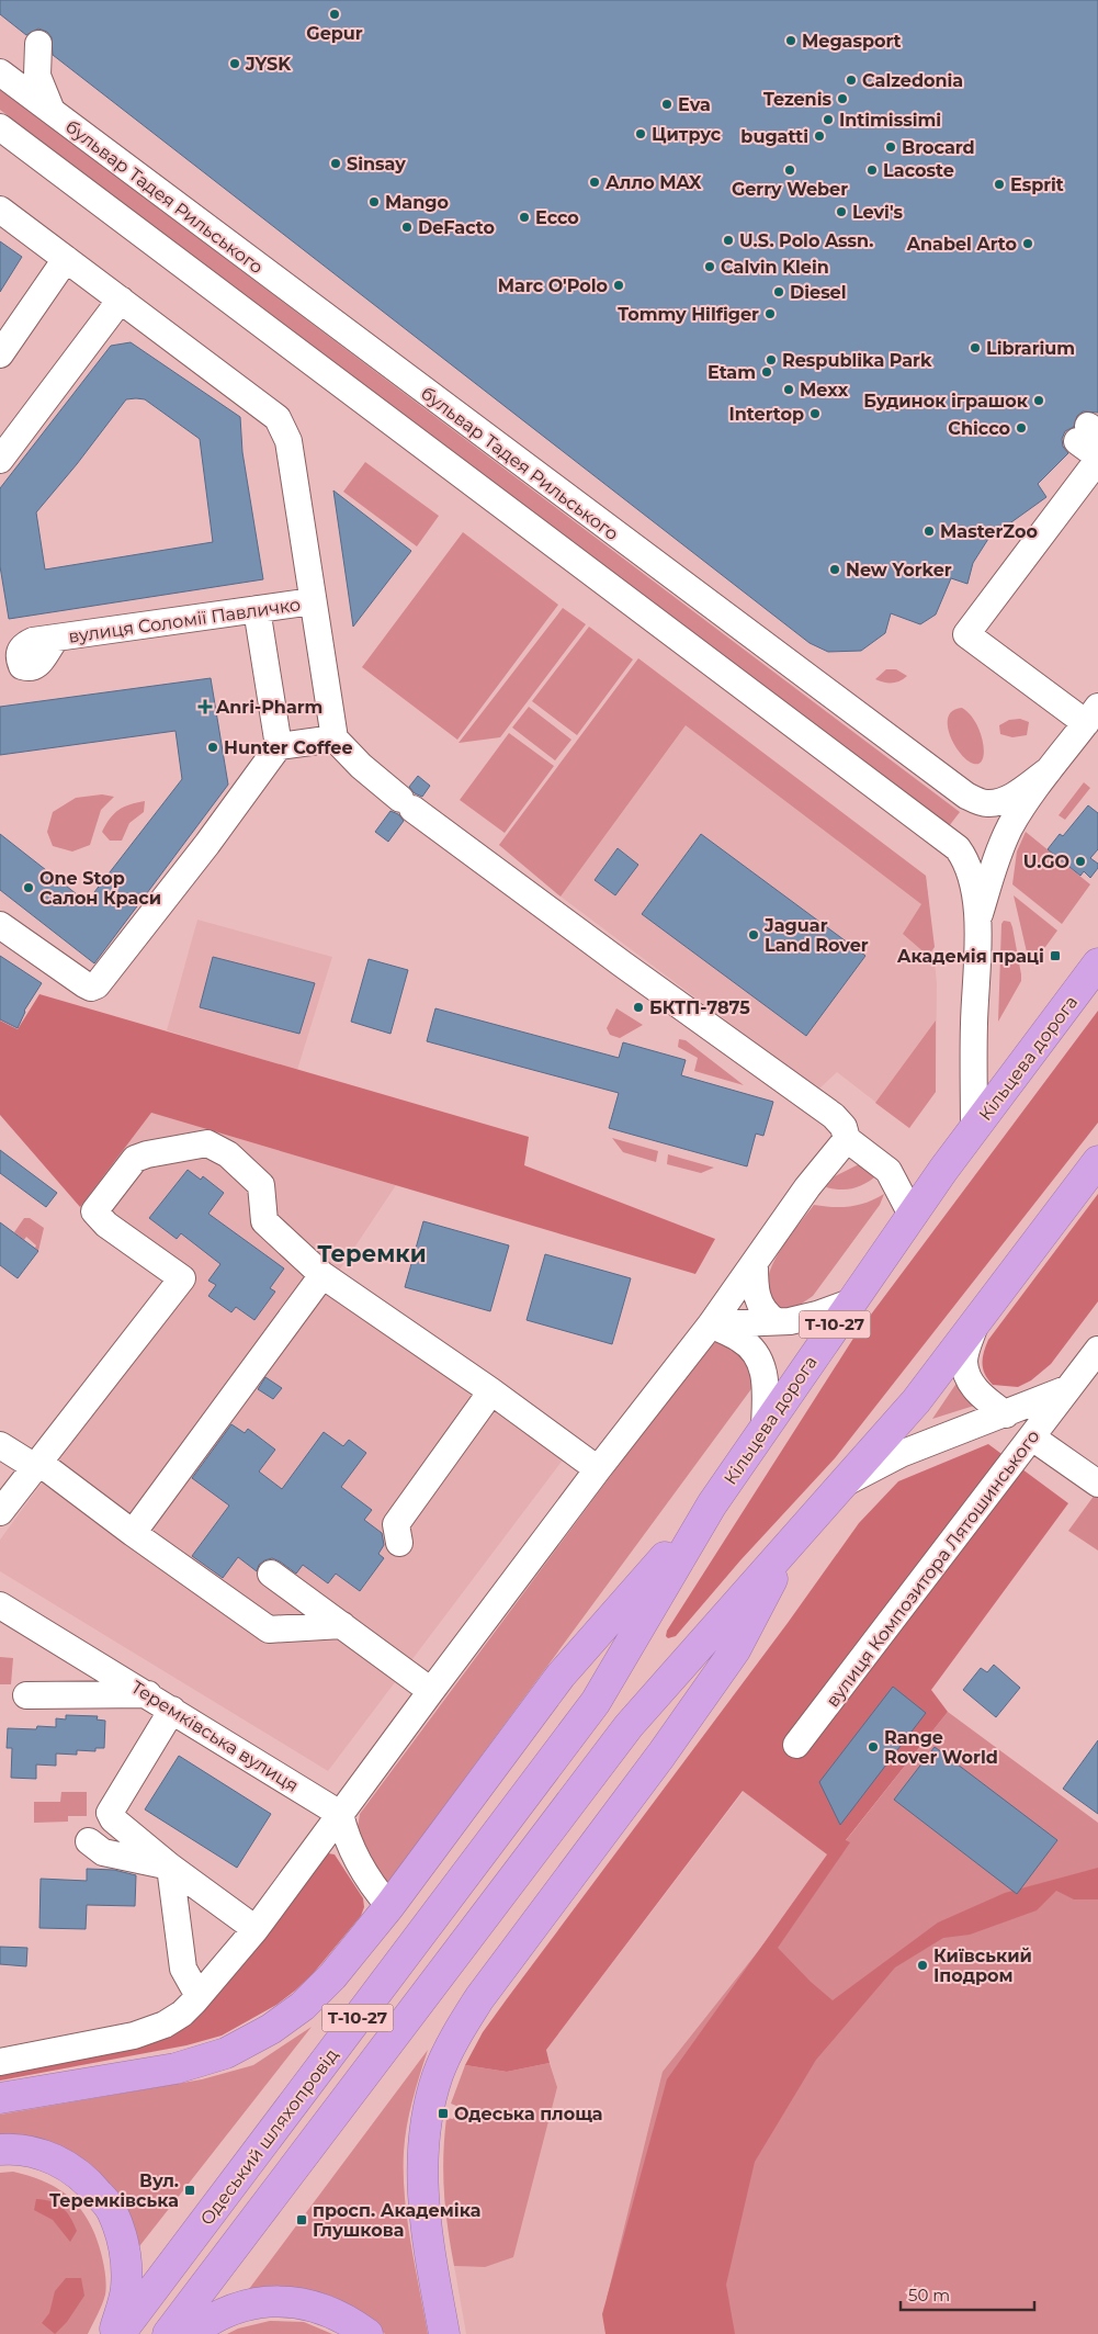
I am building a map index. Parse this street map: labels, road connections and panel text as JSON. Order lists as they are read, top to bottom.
{
  "streets": {
    "highway": ["Кільцева дорога", "Т-10-27", "Одеський шляхопровід"],
    "street": [
      "бульвар Тадея Рильського",
      "вулиця Соломії Павличко",
      "вулиця Композитора Лятошинського",
      "Теремківська вулиця"
    ]
  },
  "crossings": [
    ["Кільцева дорога", "Одеський шляхопровід"],
    ["Т-10-27", "вулиця Композитора Лятошинського"]
  ],
  "districts": ["Теремки"],
  "places": {
    "other": [
      "Gepur",
      "Megasport",
      "JYSK",
      "Calzedonia",
      "Tezenis",
      "Eva",
      "Intimissimi",
      "Цитрус",
      "bugatti",
      "Brocard",
      "Sinsay",
      "Gerry Weber",
      "Lacoste",
      "Алло MAX",
      "Esprit",
      "Mango",
      "Levi's",
      "Ecco",
      "DeFacto",
      "U.S. Polo Assn.",
      "Anabel Arto",
      "Calvin Klein",
      "Marc O'Polo",
      "Diesel",
      "Tommy Hilfiger",
      "Librarium",
      "Respublika Park",
      "Etam",
      "Mexx",
      "Будинок іграшок",
      "Intertop",
      "Chicco",
      "MasterZoo",
      "New Yorker",
      "Hunter Coffee",
      "U.GO",
      "One Stop Салон Краси",
      "Jaguar Land Rover",
      "БКТП-7875",
      "Range Rover World",
      "Київський Іподром"
    ],
    "health": ["Anri-Pharm"],
    "transit": [
      "Академія праці",
      "Одеська площа",
      "Вул. Теремківська",
      "просп. Академіка Глушкова"
    ]
  },
  "scale_bar": "50 m"
}
